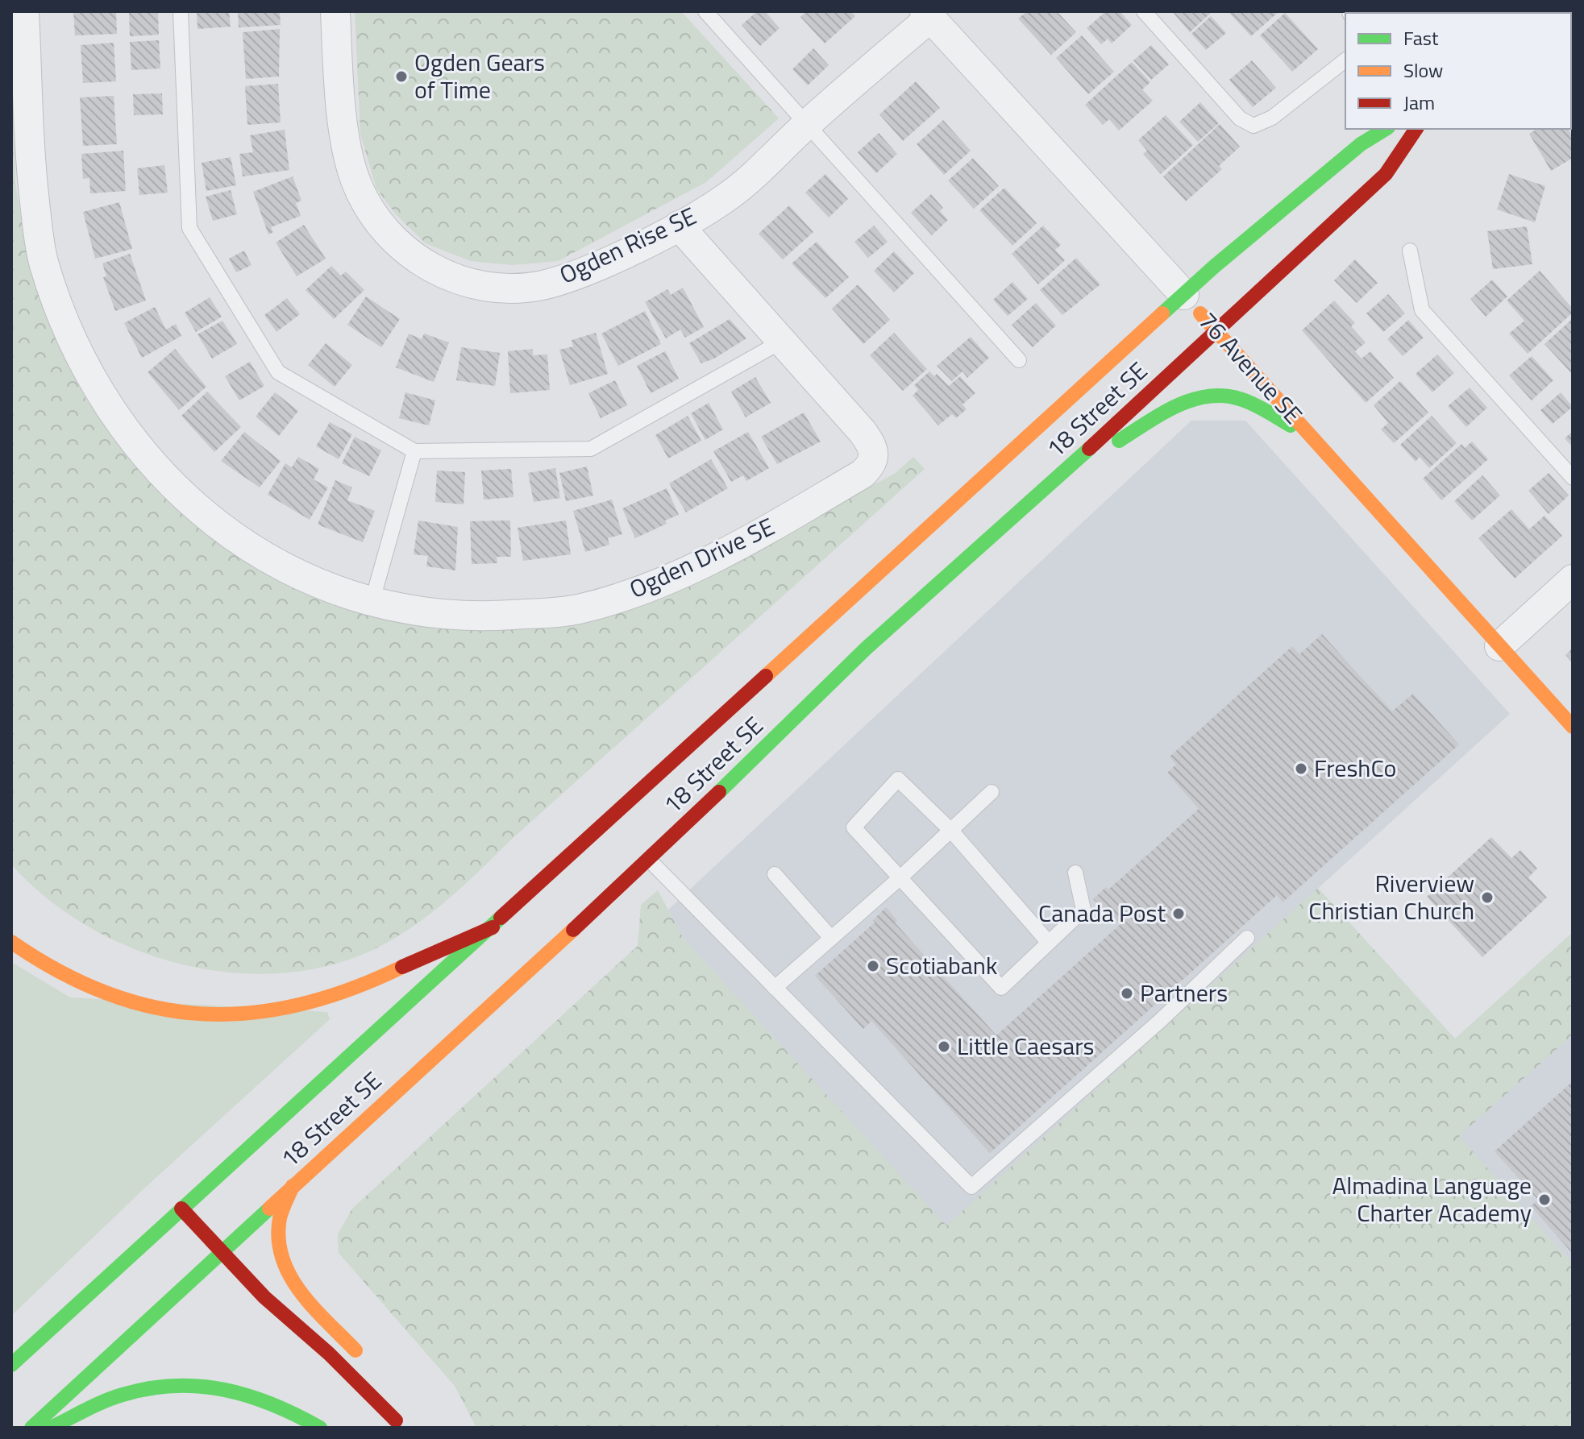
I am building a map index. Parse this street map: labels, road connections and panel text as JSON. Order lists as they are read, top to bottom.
{
  "streets": {
    "main road": ["76 Avenue SE", "18 Street SE"],
    "street": ["Ogden Rise SE", "Ogden Drive SE"]
  },
  "crossings": [
    ["Ogden Rise SE", "76 Avenue SE"],
    ["Ogden Rise SE", "Ogden Drive SE"],
    ["76 Avenue SE", "18 Street SE"]
  ],
  "places": [
    "Ogden Gears of Time",
    "FreshCo",
    "Riverview Christian Church",
    "Canada Post",
    "Scotiabank",
    "Partners",
    "Little Caesars",
    "Almadina Language Charter Academy"
  ],
  "legend": ["Fast", "Slow", "Jam"]
}
